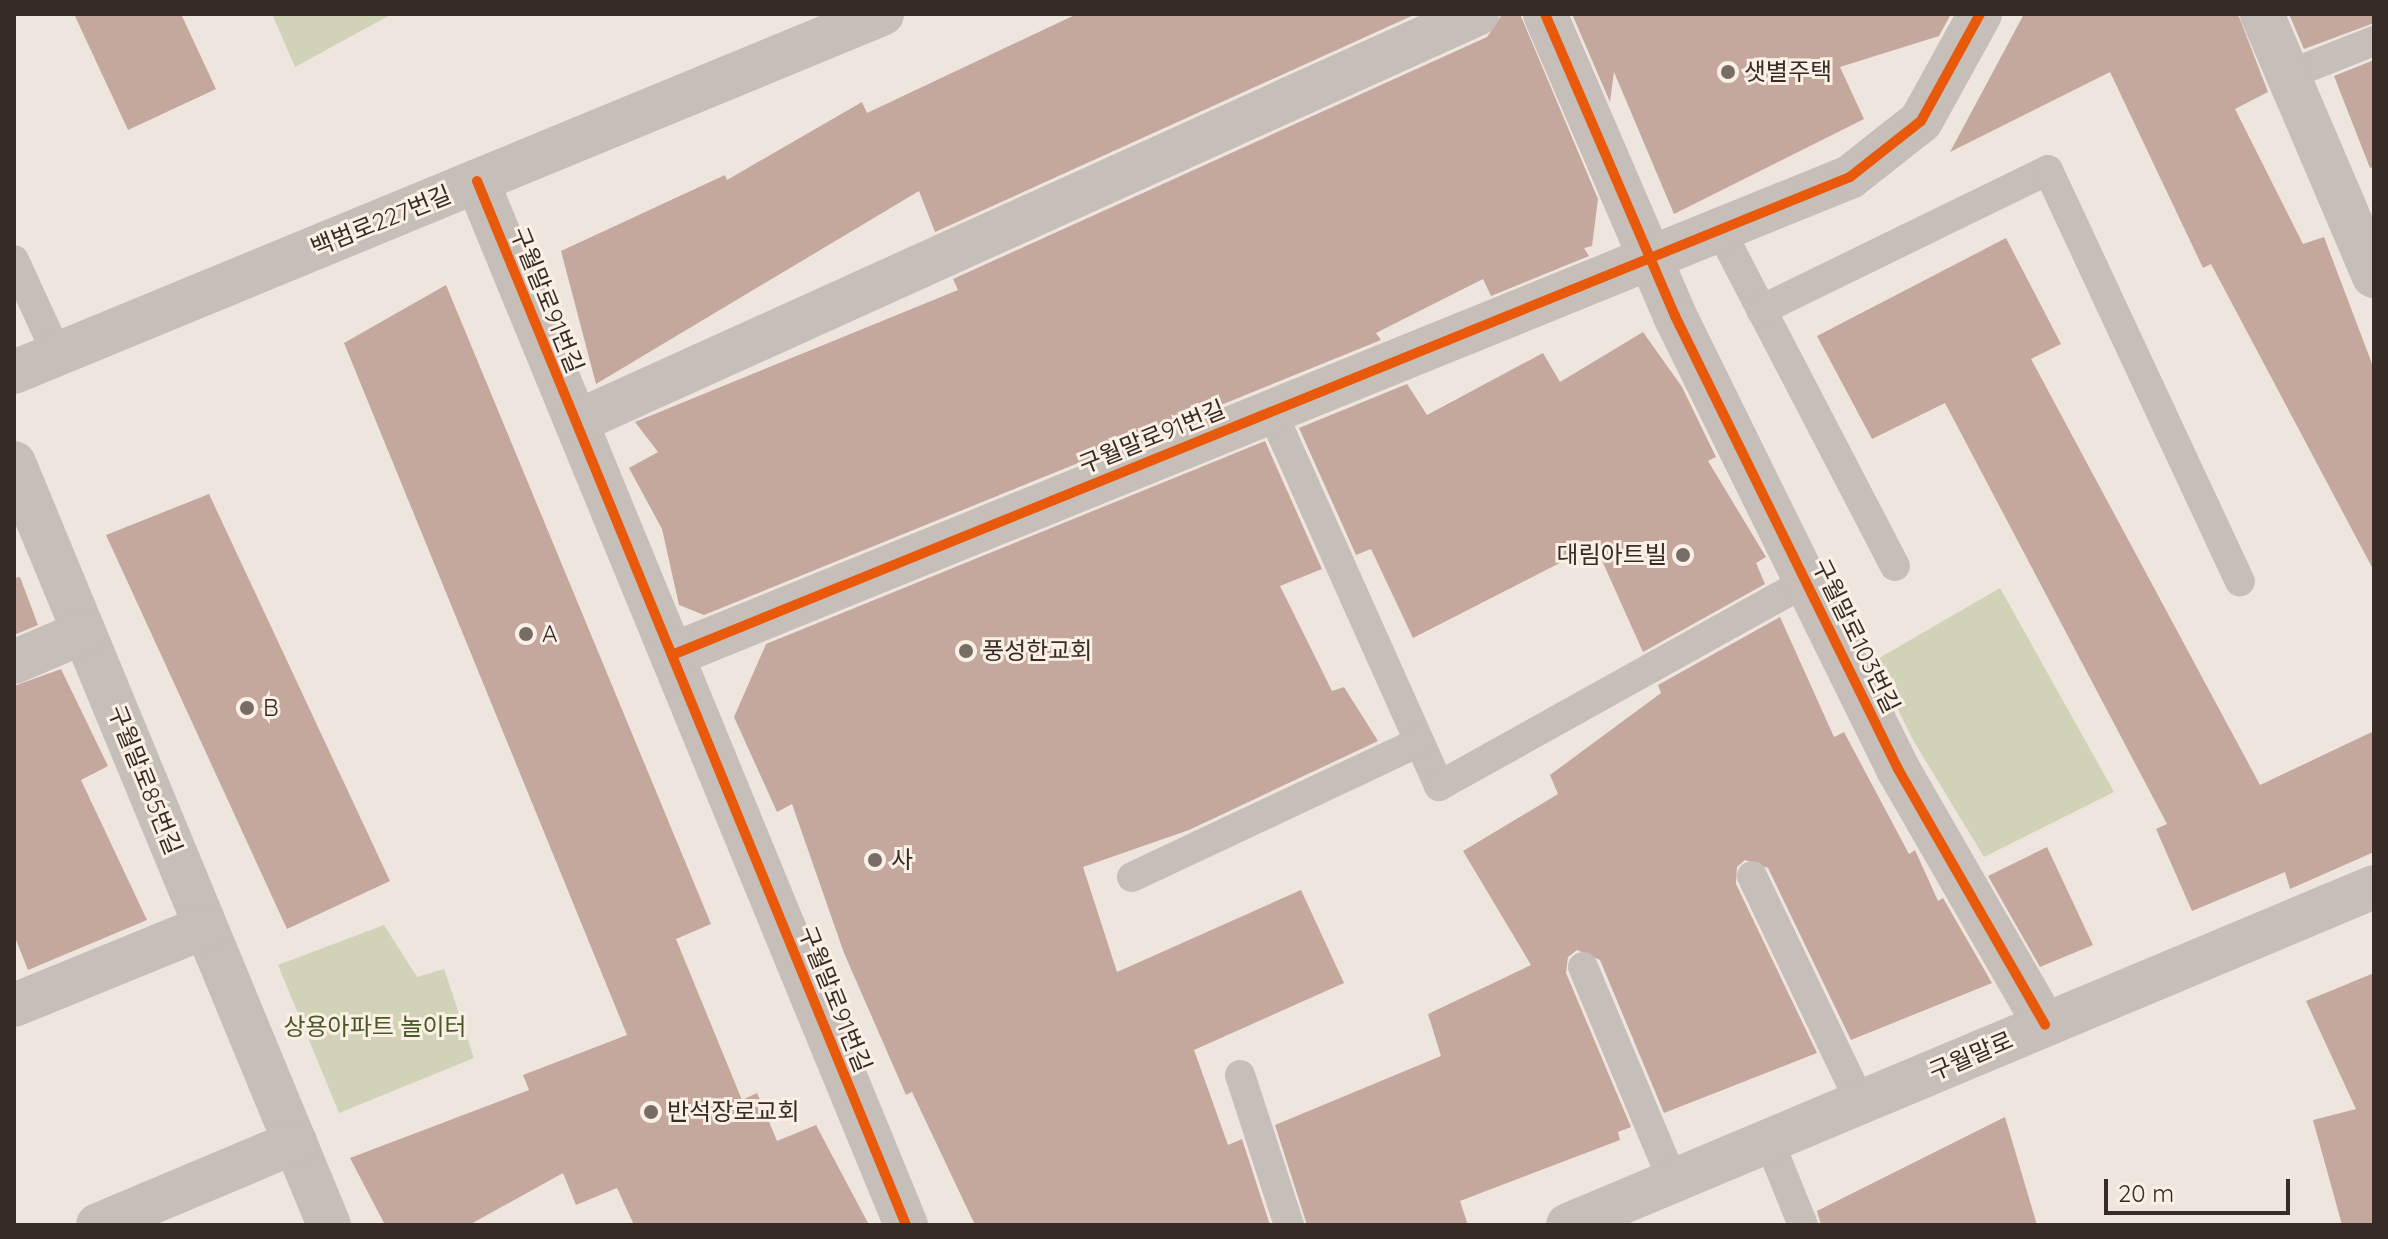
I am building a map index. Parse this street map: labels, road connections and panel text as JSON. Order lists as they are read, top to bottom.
{
  "streets": {
    "street": [
      "백범로227번길",
      "구월말로91번길",
      "구월말로103번길",
      "구월말로85번길",
      "구월말로"
    ]
  },
  "crossings": [
    ["백범로227번길", "구월말로91번길"],
    ["구월말로91번길", "구월말로103번길"],
    ["구월말로103번길", "구월말로"]
  ],
  "parks": ["상용아파트 놀이터"],
  "places": [
    "샛별주택",
    "대림아트빌",
    "A",
    "풍성한교회",
    "B",
    "사",
    "반석장로교회"
  ],
  "scale_bar": "20 m"
}
